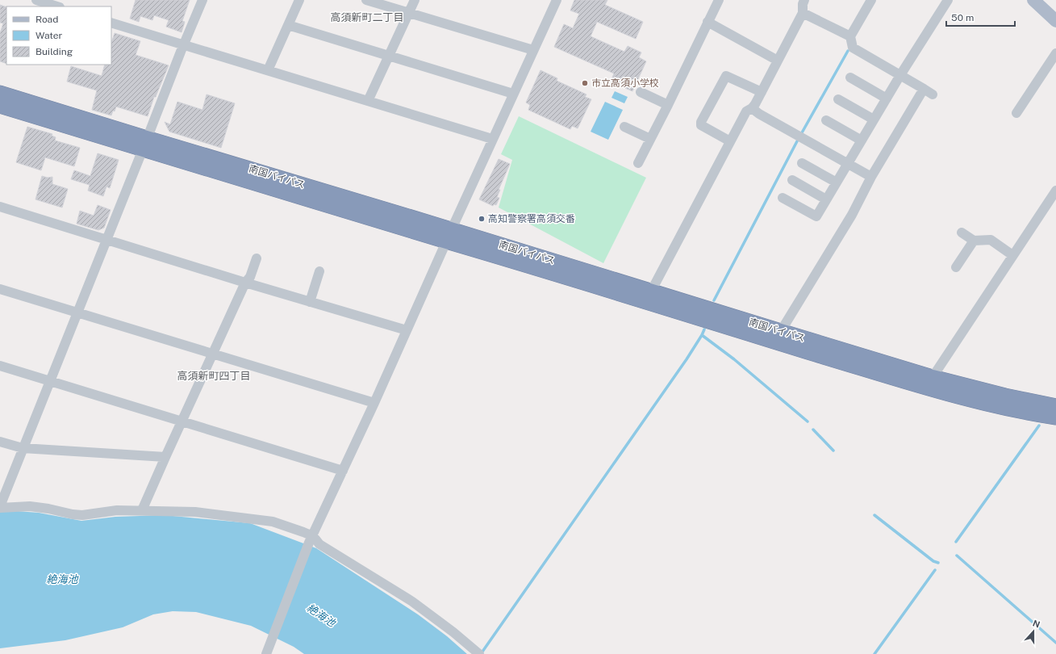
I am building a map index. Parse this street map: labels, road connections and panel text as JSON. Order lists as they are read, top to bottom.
{
  "streets": {
    "highway": ["南国バイパス"]
  },
  "districts": ["高須新町二丁目", "高須新町四丁目"],
  "water": ["絶海池"],
  "places": ["市立高須小学校", "高知警察署高須交番"],
  "legend": ["Road", "Water", "Building"],
  "scale_bar": "50 m",
  "north": "top"
}
